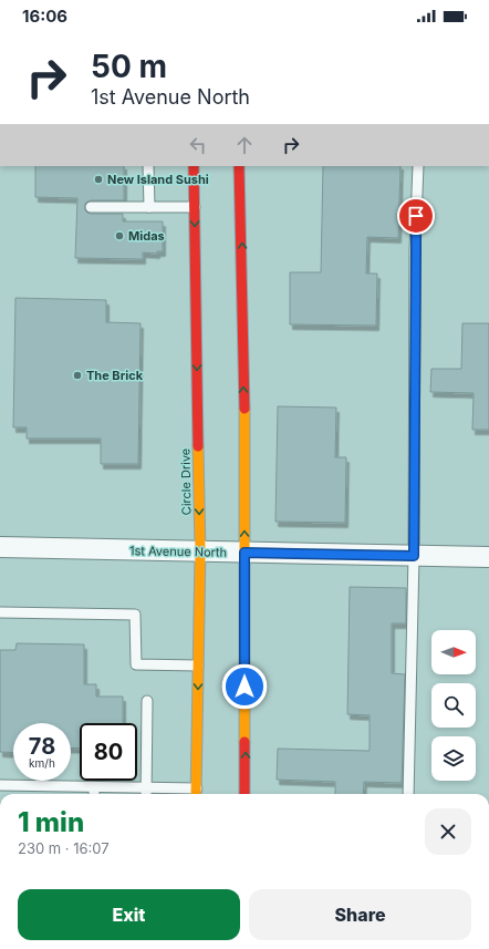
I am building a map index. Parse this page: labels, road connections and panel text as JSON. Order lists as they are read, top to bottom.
{
  "streets": {
    "highway": ["Circle Drive"],
    "street": ["1st Avenue North"]
  },
  "crossings": [
    ["Circle Drive", "1st Avenue North"]
  ],
  "places": ["New Island Sushi", "Midas", "The Brick"],
  "north": "right",
  "page": {
    "status": "16:06",
    "turn": ["50 m", "1st Avenue North"],
    "speed": "78 km/h",
    "limit": "80",
    "heading": ["1 min", "230 m · 16:07"],
    "buttons": ["Exit", "Share"]
  }
}
